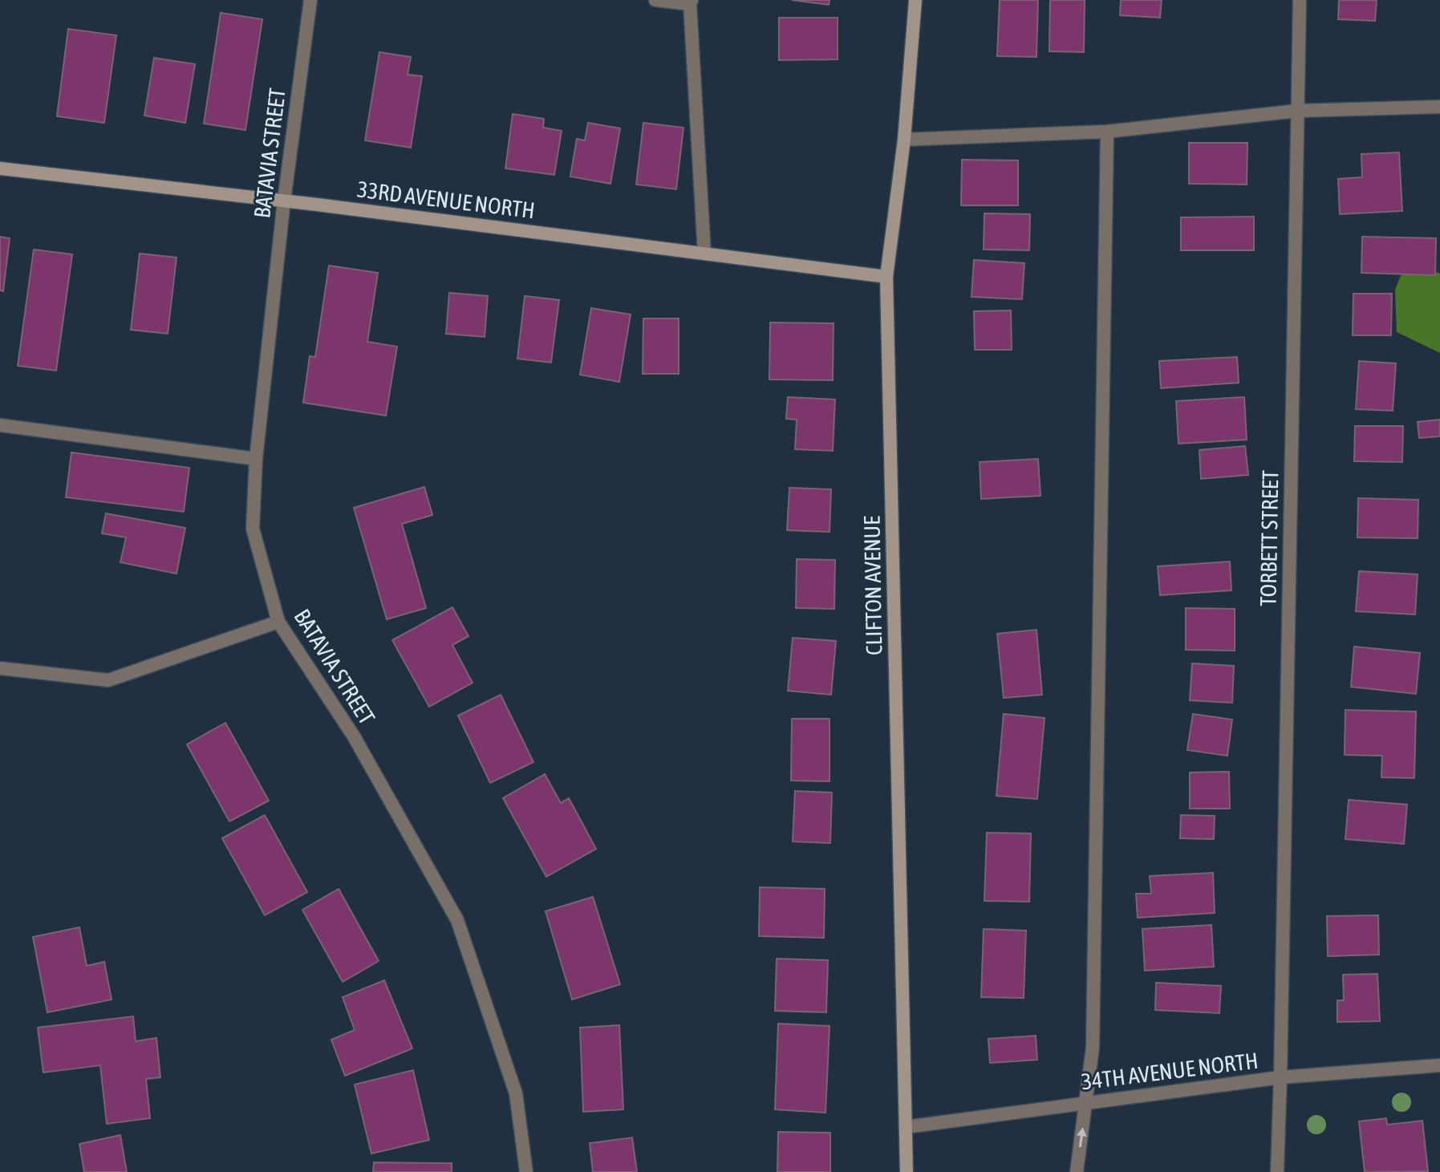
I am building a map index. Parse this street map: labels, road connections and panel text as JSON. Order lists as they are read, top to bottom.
{
  "streets": {
    "street": [
      "BATAVIA STREET",
      "33RD AVENUE NORTH",
      "TORBETT STREET",
      "CLIFTON AVENUE",
      "34TH AVENUE NORTH"
    ]
  },
  "crossings": [
    ["BATAVIA STREET", "33RD AVENUE NORTH"],
    ["33RD AVENUE NORTH", "CLIFTON AVENUE"],
    ["TORBETT STREET", "34TH AVENUE NORTH"],
    ["CLIFTON AVENUE", "34TH AVENUE NORTH"]
  ]
}
